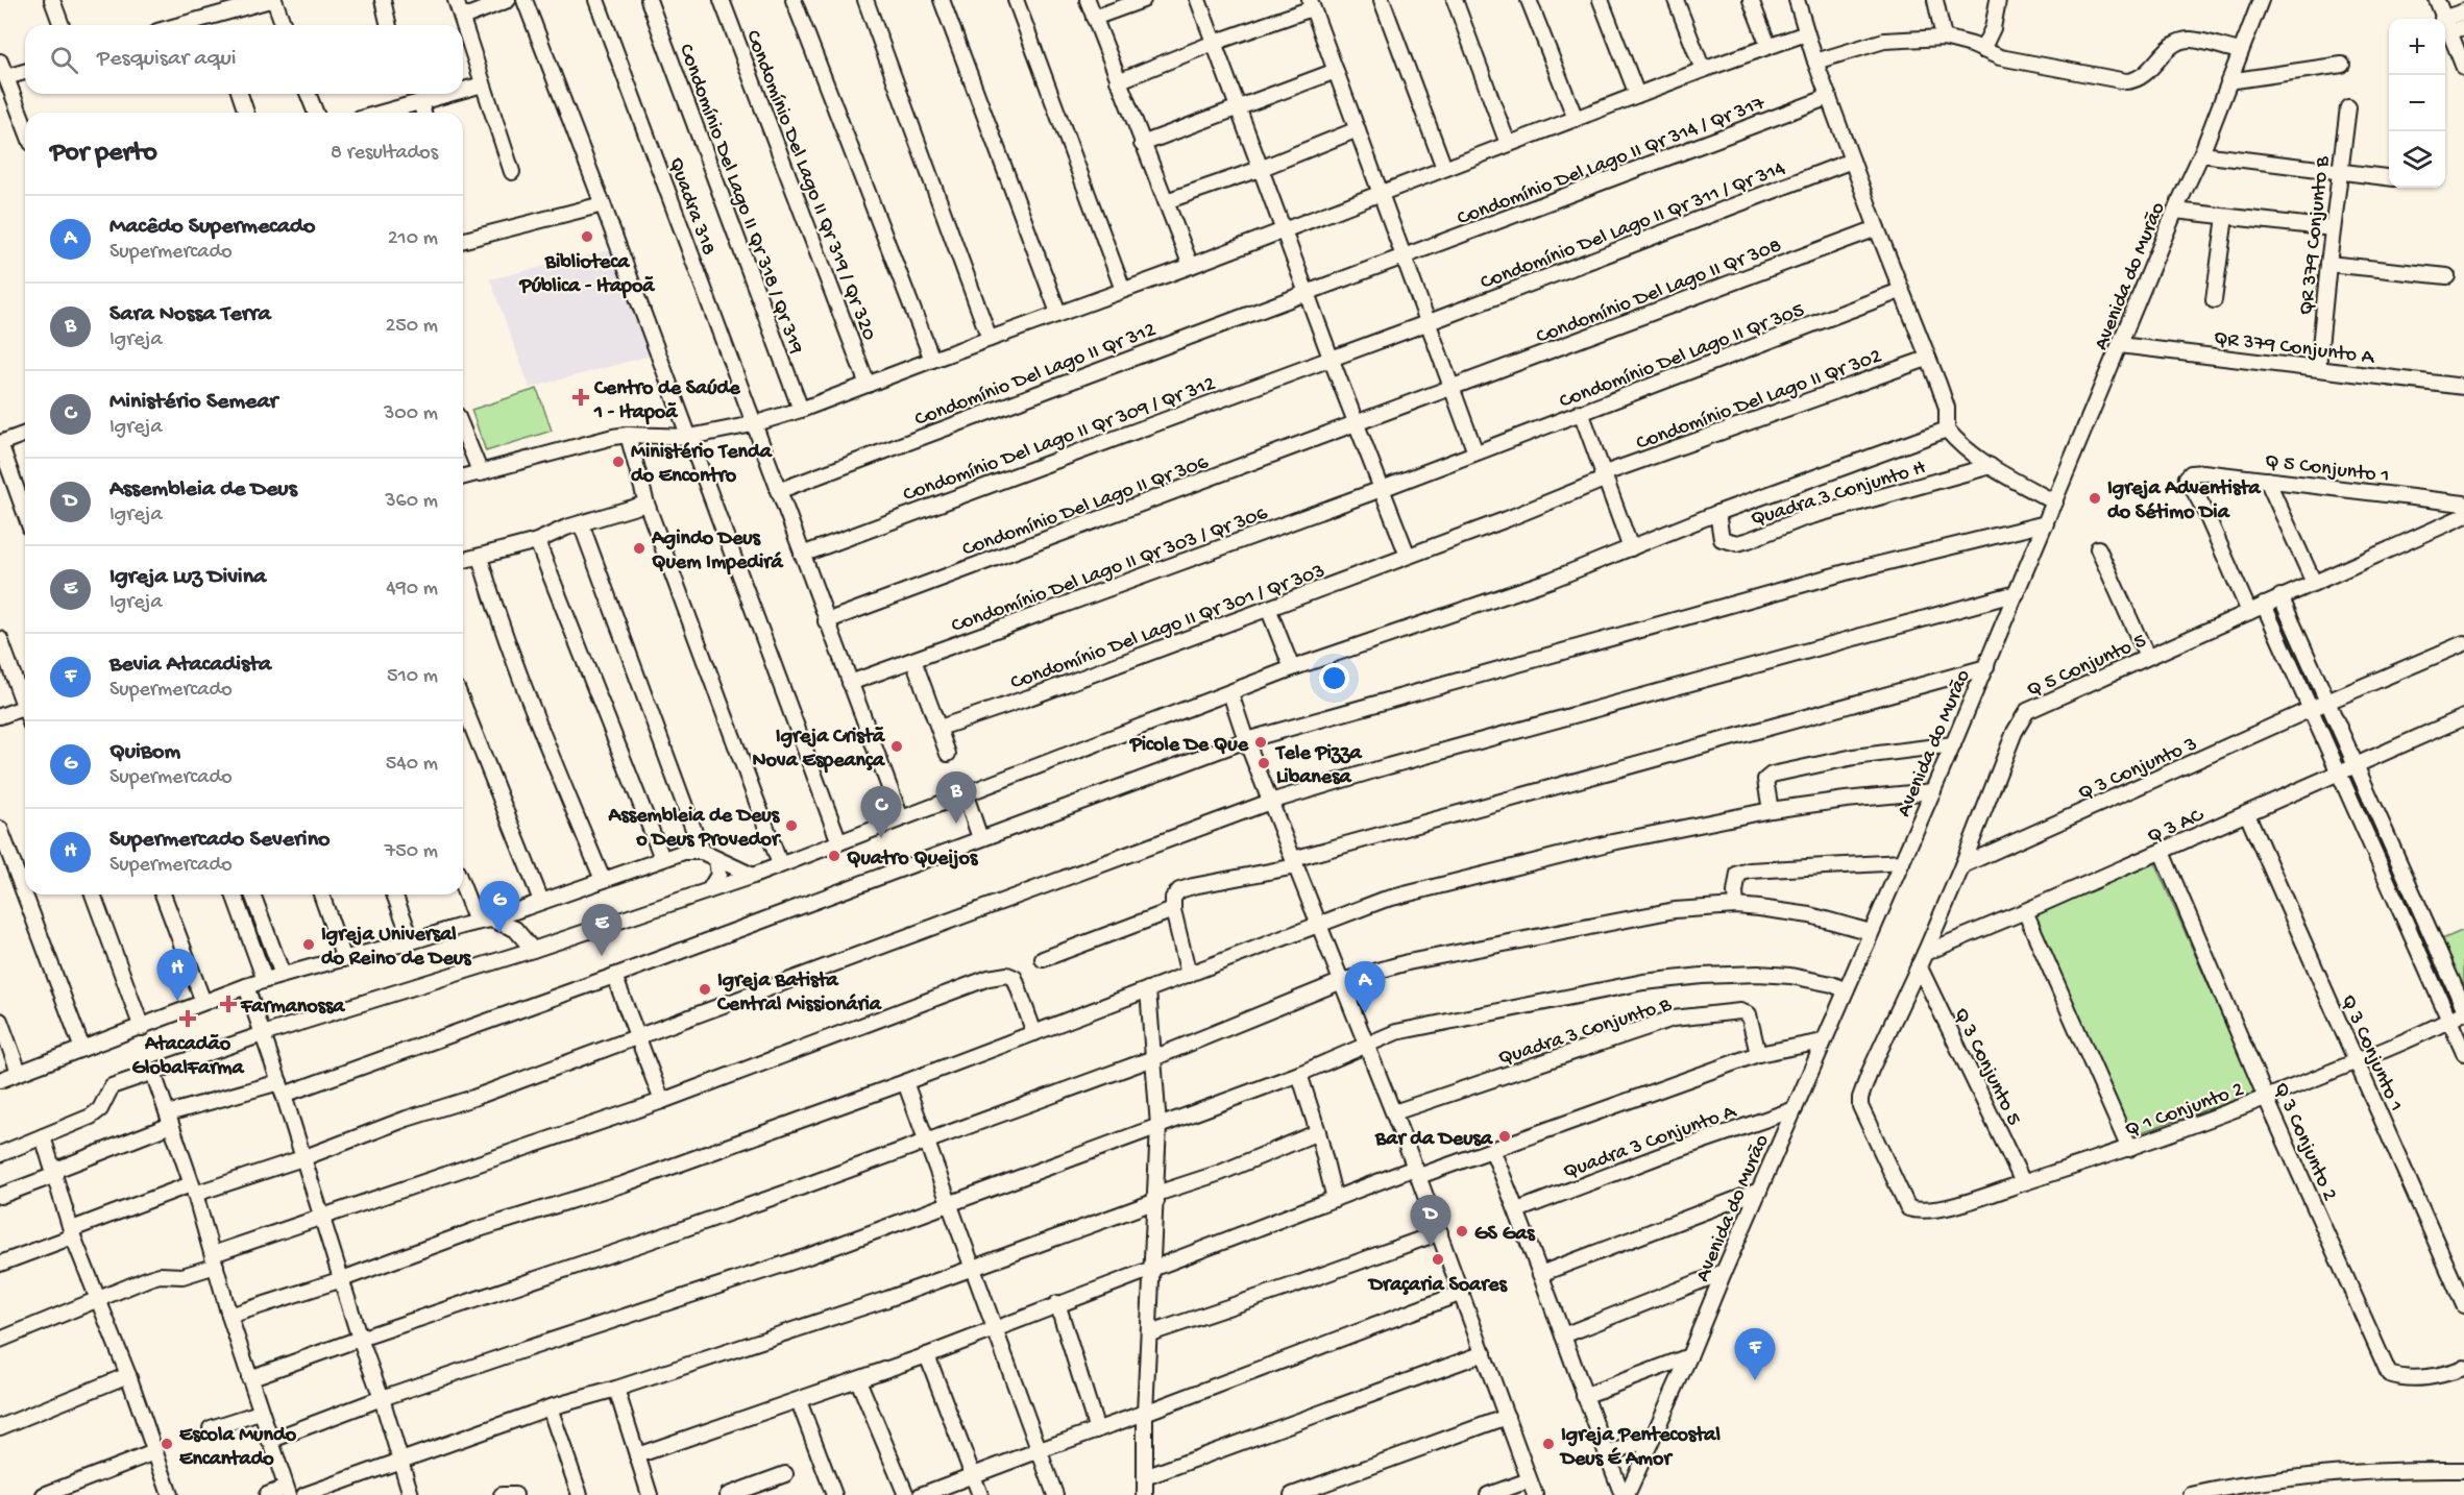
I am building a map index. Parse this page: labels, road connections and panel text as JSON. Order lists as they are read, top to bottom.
{
  "streets": {
    "street": [
      "Condomínio Del Lago II Qr 314 / Qr 317",
      "Condomínio Del Lago II Qr 319 / Qr 320",
      "Condomínio Del Lago II Qr 318 / Qr 319",
      "Quadra 318",
      "Condomínio Del Lago II Qr 311 / Qr 314",
      "QR 379 Conjunto B",
      "Avenida do Murão",
      "Condomínio Del Lago II Qr 308",
      "QR 379 Conjunto A",
      "Condomínio Del Lago II Qr 305",
      "Condomínio Del Lago II Qr 312",
      "Condomínio Del Lago II Qr 302",
      "Condomínio Del Lago II Qr 309 / Qr 312",
      "Q 5 Conjunto 1",
      "Quadra 3 Conjunto H",
      "Condomínio Del Lago II Qr 306",
      "Condomínio Del Lago II Qr 303 / Qr 306",
      "Condomínio Del Lago II Qr 301 / Qr 303",
      "Q 5 Conjunto 5",
      "Q 3 Conjunto 3",
      "Q 3 AC",
      "Quadra 3 Conjunto B",
      "Q 3 Conjunto 1",
      "Q 3 Conjunto 5",
      "Q 1 Conjunto 2",
      "Quadra 3 Conjunto A",
      "Q 3 Conjunto 2"
    ]
  },
  "crossings": [
    ["Condomínio Del Lago II Qr 314 / Qr 317", "Condomínio Del Lago II Qr 312"],
    ["Quadra 318", "Condomínio Del Lago II Qr 312"],
    ["Quadra 318", "Condomínio Del Lago II Qr 309 / Qr 312"],
    ["Quadra 318", "Condomínio Del Lago II Qr 306"],
    ["Quadra 318", "Condomínio Del Lago II Qr 303 / Qr 306"],
    ["Condomínio Del Lago II Qr 311 / Qr 314", "Condomínio Del Lago II Qr 309 / Qr 312"],
    ["QR 379 Conjunto B", "QR 379 Conjunto A"],
    ["Avenida do Murão", "QR 379 Conjunto A"],
    ["Avenida do Murão", "Quadra 3 Conjunto A"],
    ["Condomínio Del Lago II Qr 308", "Condomínio Del Lago II Qr 306"],
    ["Condomínio Del Lago II Qr 305", "Condomínio Del Lago II Qr 303 / Qr 306"],
    ["Condomínio Del Lago II Qr 302", "Condomínio Del Lago II Qr 301 / Qr 303"],
    ["Q 5 Conjunto 1", "Q 5 Conjunto 5"],
    ["Q 5 Conjunto 5", "Q 3 Conjunto 3"],
    ["Q 5 Conjunto 5", "Q 3 AC"],
    ["Q 5 Conjunto 5", "Q 3 Conjunto 5"],
    ["Q 5 Conjunto 5", "Q 1 Conjunto 2"],
    ["Q 3 AC", "Q 3 Conjunto 1"],
    ["Q 3 AC", "Q 3 Conjunto 5"],
    ["Q 3 AC", "Q 1 Conjunto 2"],
    ["Q 3 AC", "Q 3 Conjunto 2"],
    ["Q 3 Conjunto 1", "Q 1 Conjunto 2"],
    ["Q 3 Conjunto 5", "Q 1 Conjunto 2"],
    ["Q 1 Conjunto 2", "Q 3 Conjunto 2"]
  ],
  "places": {
    "other": [
      "Biblioteca Pública - Itapoã",
      "Ministério Tenda do Encontro",
      "Igreja Adventista do Sétimo Dia",
      "Agindo Deus Quem Impedirá",
      "Picole De Que",
      "Igreja Cristã Nova Espeança",
      "Tele Pizza Libanesa",
      "Assembleia de Deus o Deus Provedor",
      "Quatro Queijos",
      "Igreja Universal do Reino de Deus",
      "Igreja Batista Central Missionária",
      "Bar da Deusa",
      "GS Gas",
      "Draçaria Soares",
      "Escola Mundo Encantado",
      "Igreja Pentecostal Deus É Amor"
    ],
    "health": ["Centro de Saúde 1 - Itapoã", "Farmanossa", "Atacadão GlobalFarma"]
  },
  "page": {
    "map_buttons": ["+", "−"],
    "search": "Pesquisar aqui",
    "heading": ["Por perto", "8 resultados"],
    "list": [
      {
        "mark": "A",
        "name": "Macêdo Supermecado",
        "note": "Supermercado",
        "value": "210 m"
      },
      {
        "mark": "B",
        "name": "Sara Nossa Terra",
        "note": "Igreja",
        "value": "250 m"
      },
      {
        "mark": "C",
        "name": "Ministério Semear",
        "note": "Igreja",
        "value": "300 m"
      },
      {
        "mark": "D",
        "name": "Assembleia de Deus",
        "note": "Igreja",
        "value": "360 m"
      },
      {
        "mark": "E",
        "name": "Igreja Luz Divina",
        "note": "Igreja",
        "value": "490 m"
      },
      {
        "mark": "F",
        "name": "Bevia Atacadista",
        "note": "Supermercado",
        "value": "510 m"
      },
      {
        "mark": "G",
        "name": "QuiBom",
        "note": "Supermercado",
        "value": "540 m"
      },
      {
        "mark": "H",
        "name": "Supermercado Severino",
        "note": "Supermercado",
        "value": "750 m"
      }
    ],
    "pins": [
      "B",
      "C",
      "G",
      "E",
      "H",
      "A",
      "D",
      "F"
    ]
  }
}
